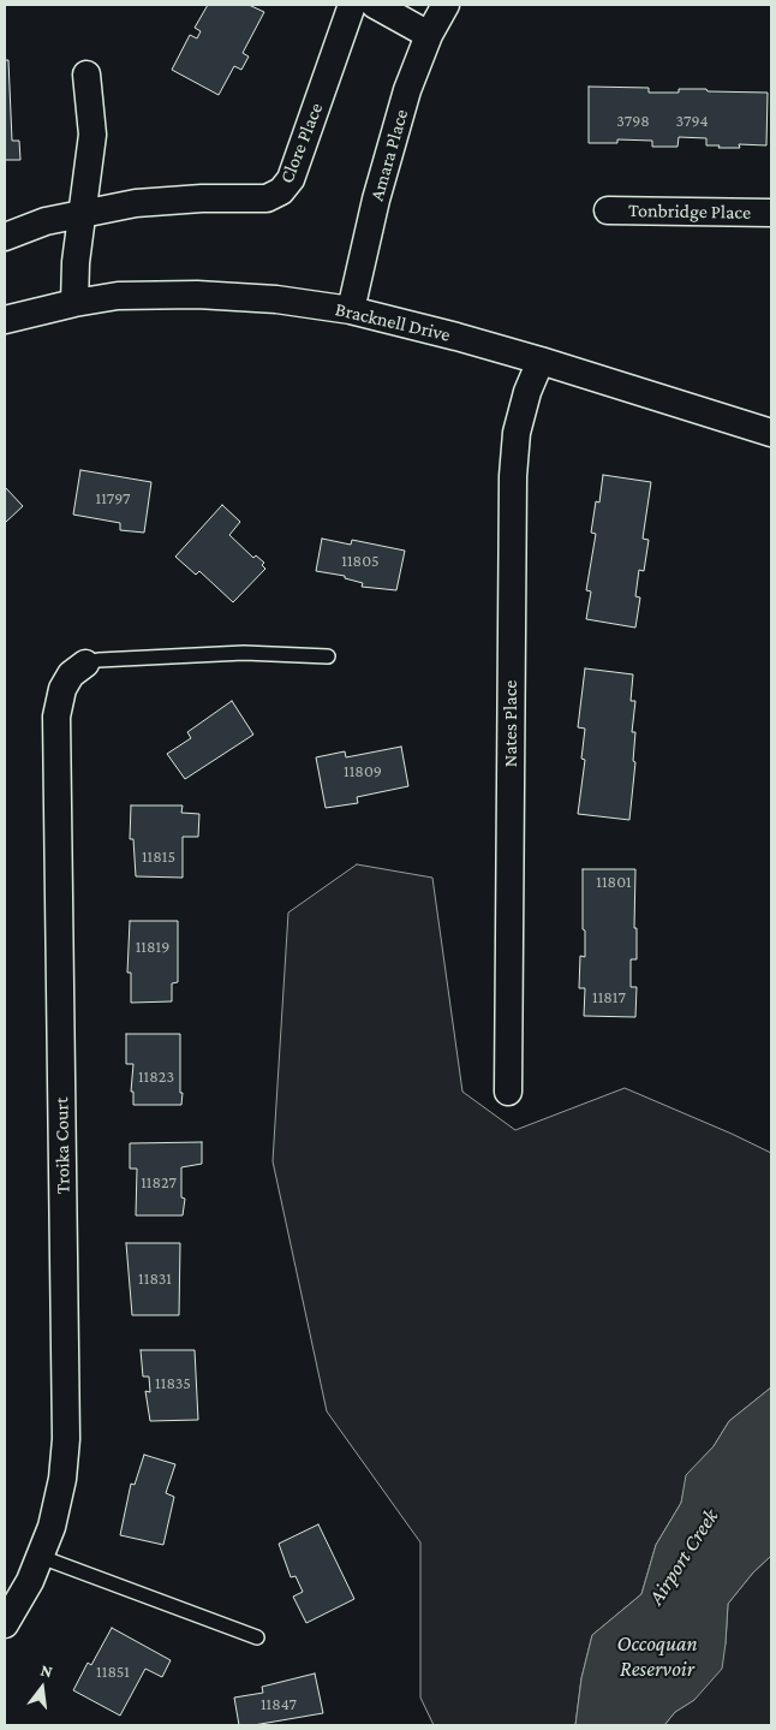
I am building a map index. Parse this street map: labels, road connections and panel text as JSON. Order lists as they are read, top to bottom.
{
  "streets": {
    "street": [
      "Clore Place",
      "Amara Place",
      "Tonbridge Place",
      "Bracknell Drive",
      "Nates Place",
      "Troika Court"
    ]
  },
  "crossings": [
    ["Amara Place", "Bracknell Drive"],
    ["Bracknell Drive", "Nates Place"]
  ],
  "water": ["Airport Creek", "Occoquan Reservoir"],
  "house_numbers": [
    "3798",
    "3794",
    "11797",
    "11805",
    "11809",
    "11815",
    "11801",
    "11819",
    "11817",
    "11823",
    "11827",
    "11831",
    "11835",
    "11851",
    "11847"
  ],
  "north": "top"
}
